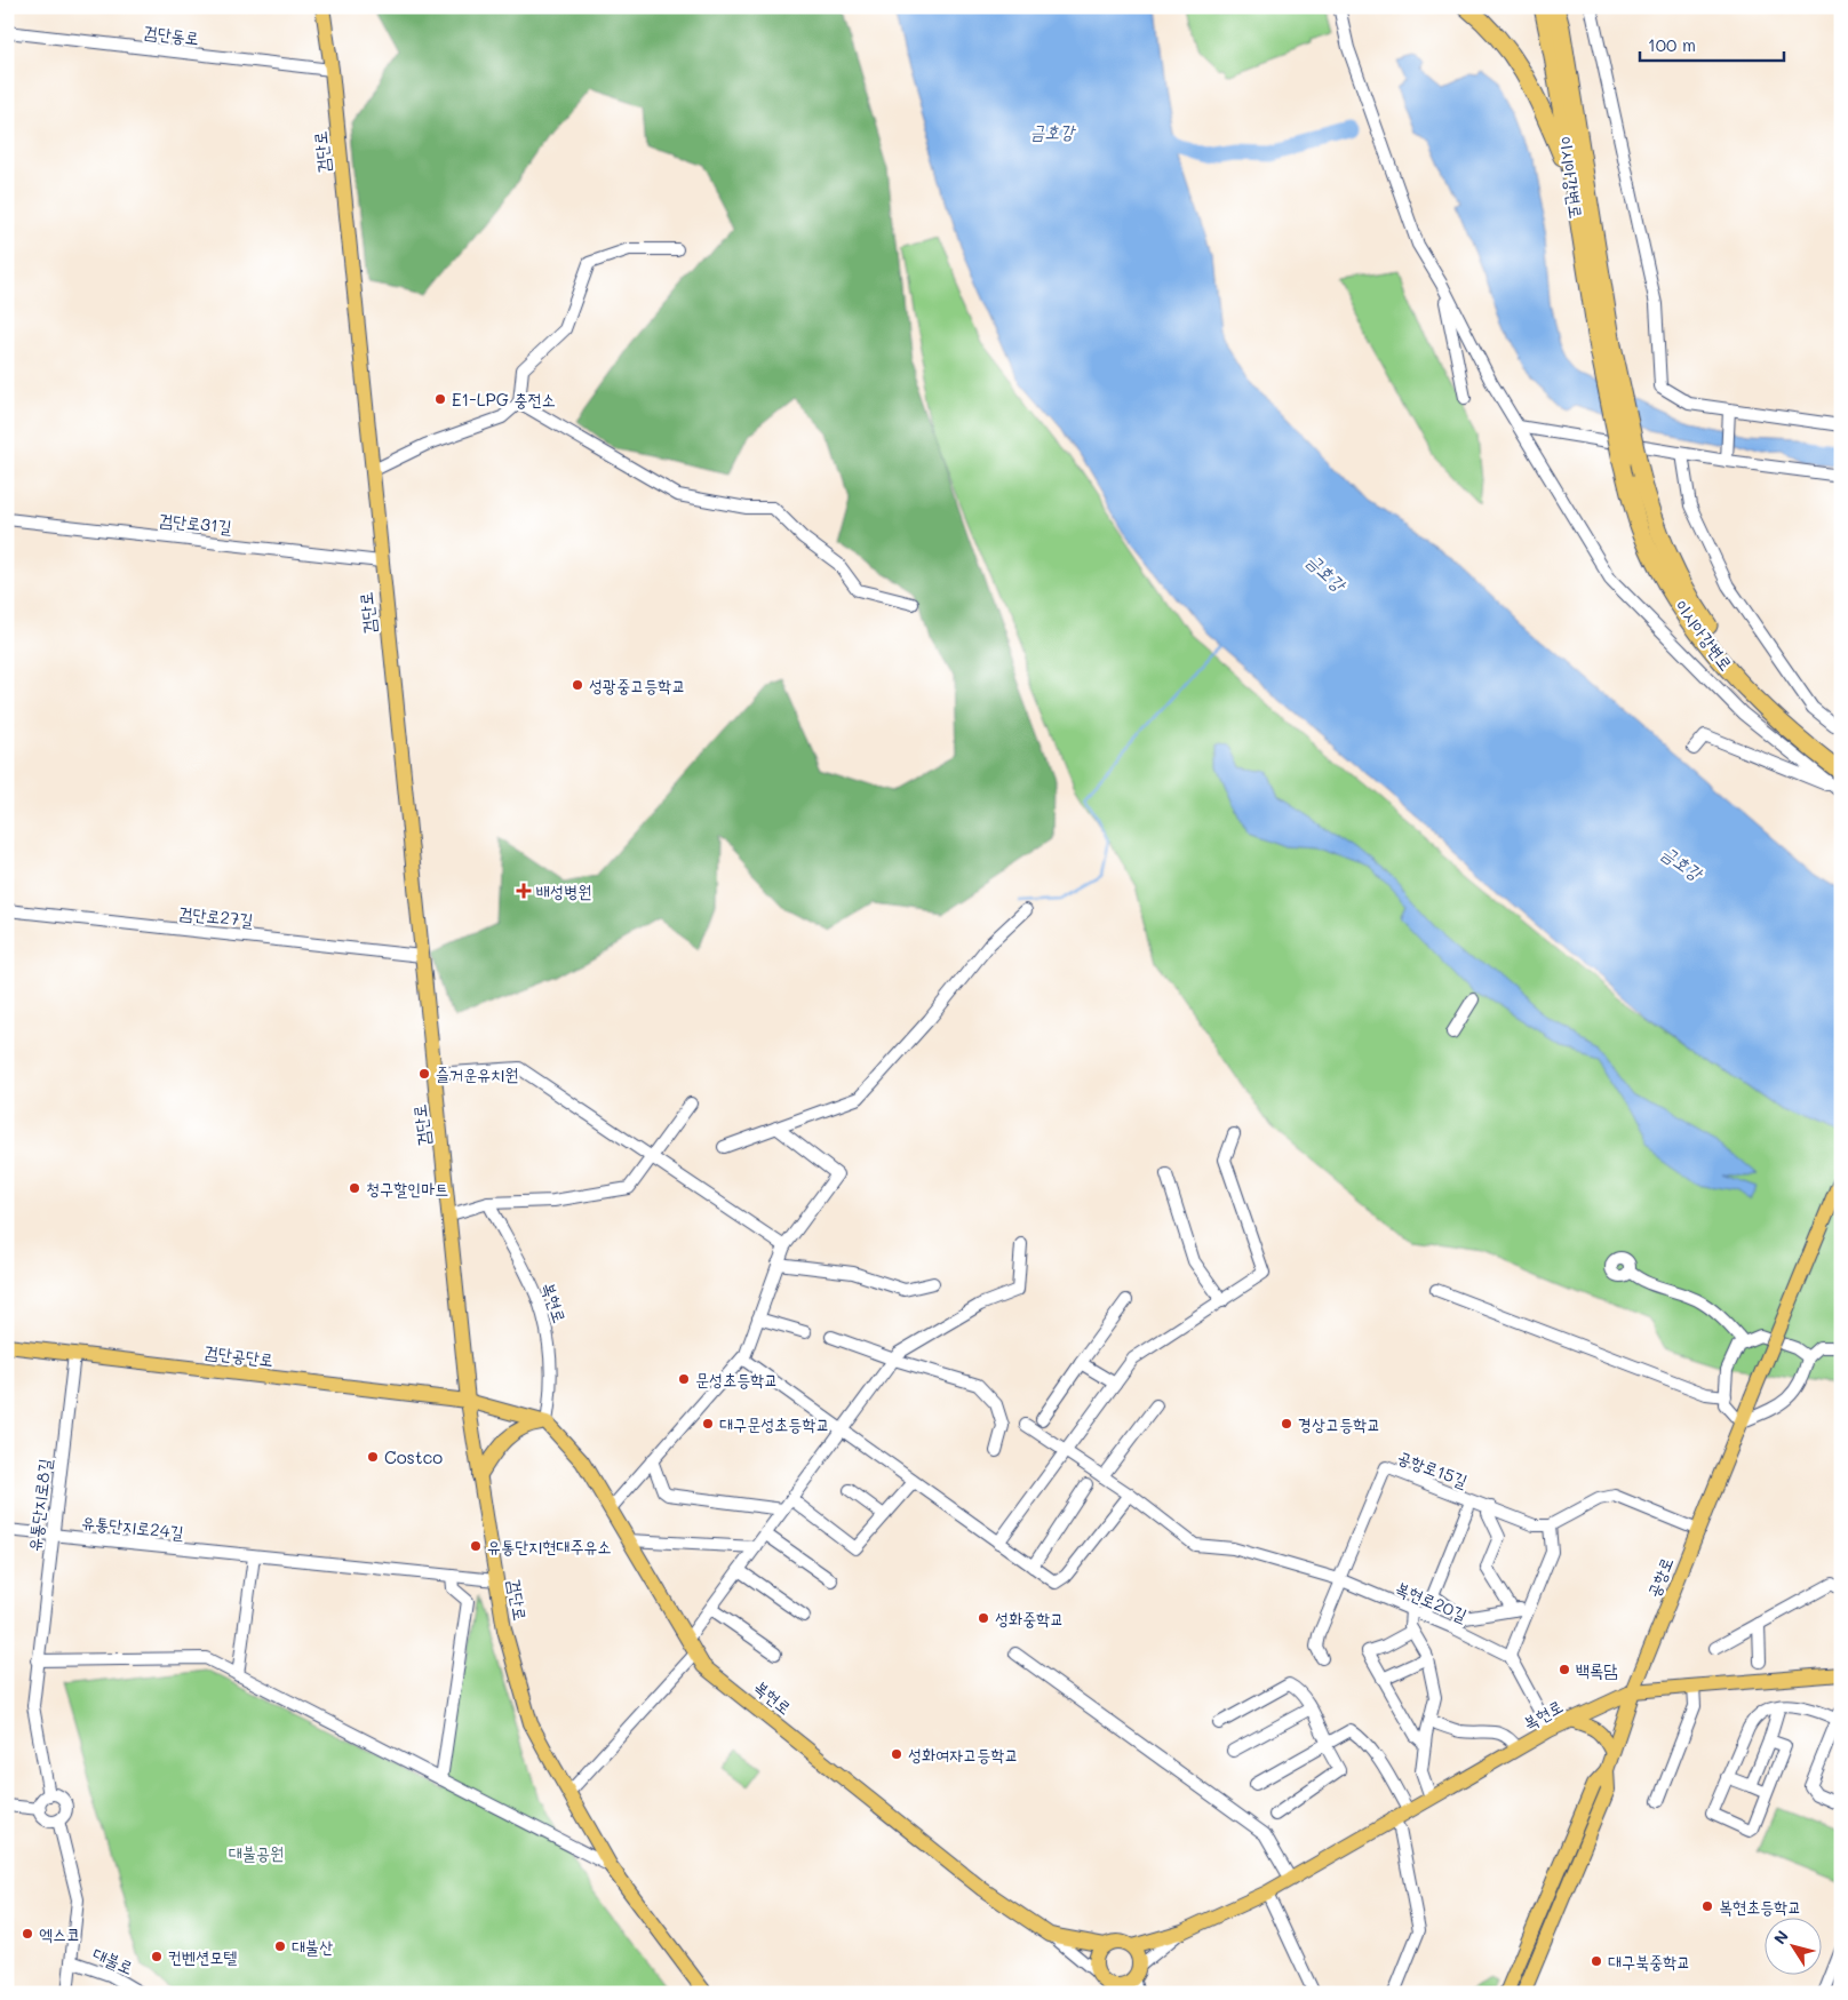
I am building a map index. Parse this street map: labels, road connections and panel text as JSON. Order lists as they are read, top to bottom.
{
  "streets": {
    "highway": ["이시아강변로"],
    "main road": [
      "검단로",
      "복현로",
      "검단공단로",
      "공항로"
    ],
    "street": [
      "검단동로",
      "검단로31길",
      "검단로27길",
      "공항로15길",
      "유통단지로8길",
      "유통단지로24길",
      "복현로20길",
      "대불로"
    ]
  },
  "crossings": [
    ["검단동로", "검단로"],
    ["검단로", "검단로31길"],
    ["검단로", "검단로27길"],
    ["검단로", "검단공단로"],
    ["검단로", "유통단지로8길"],
    ["검단로", "유통단지로24길"],
    ["복현로", "공항로"],
    ["검단공단로", "유통단지로8길"],
    ["공항로15길", "복현로20길"],
    ["유통단지로8길", "유통단지로24길"]
  ],
  "water": ["금호강"],
  "parks": ["대불공원"],
  "places": {
    "other": [
      "E1-LPG 충전소",
      "성광중고등학교",
      "즐거운유치원",
      "청구할인마트",
      "문성초등학교",
      "대구문성초등학교",
      "경상고등학교",
      "Costco",
      "유통단지현대주유소",
      "성화중학교",
      "백록담",
      "성화여자고등학교",
      "복현초등학교",
      "엑스코",
      "대불산",
      "컨벤션모텔",
      "대구북중학교"
    ],
    "health": ["배성병원"]
  },
  "scale_bar": "100 m",
  "north": "top left"
}
